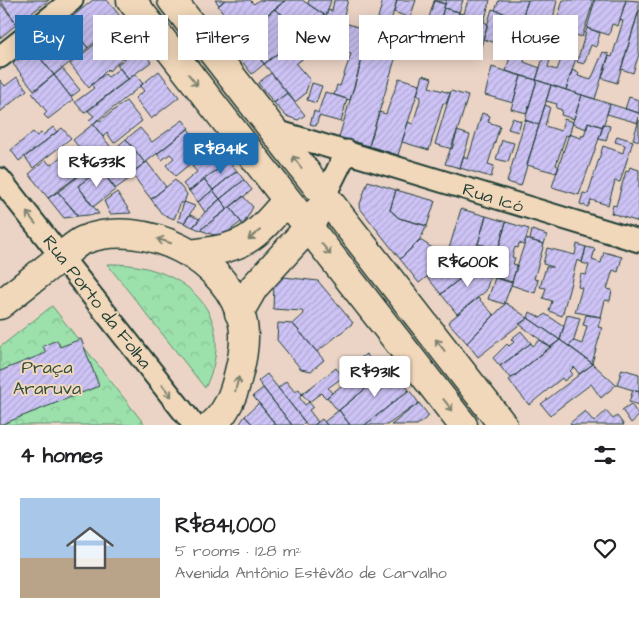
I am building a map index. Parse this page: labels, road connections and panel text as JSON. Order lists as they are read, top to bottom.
{
  "streets": {
    "street": ["Rua Icó", "Rua Porto da Folha"]
  },
  "parks": ["Praça Araruva"],
  "page": {
    "chip": [
      "Buy",
      "Rent",
      "Filters",
      "New",
      "Apartment",
      "House"
    ],
    "price": [
      "R$841K",
      "R$633K",
      "R$600K",
      "R$931K"
    ],
    "heading": "4 homes",
    "list": [
      {
        "name": "R$841,000",
        "note": "5 rooms · 128 m² · Avenida Antônio Estêvão de Carvalho"
      }
    ]
  }
}
